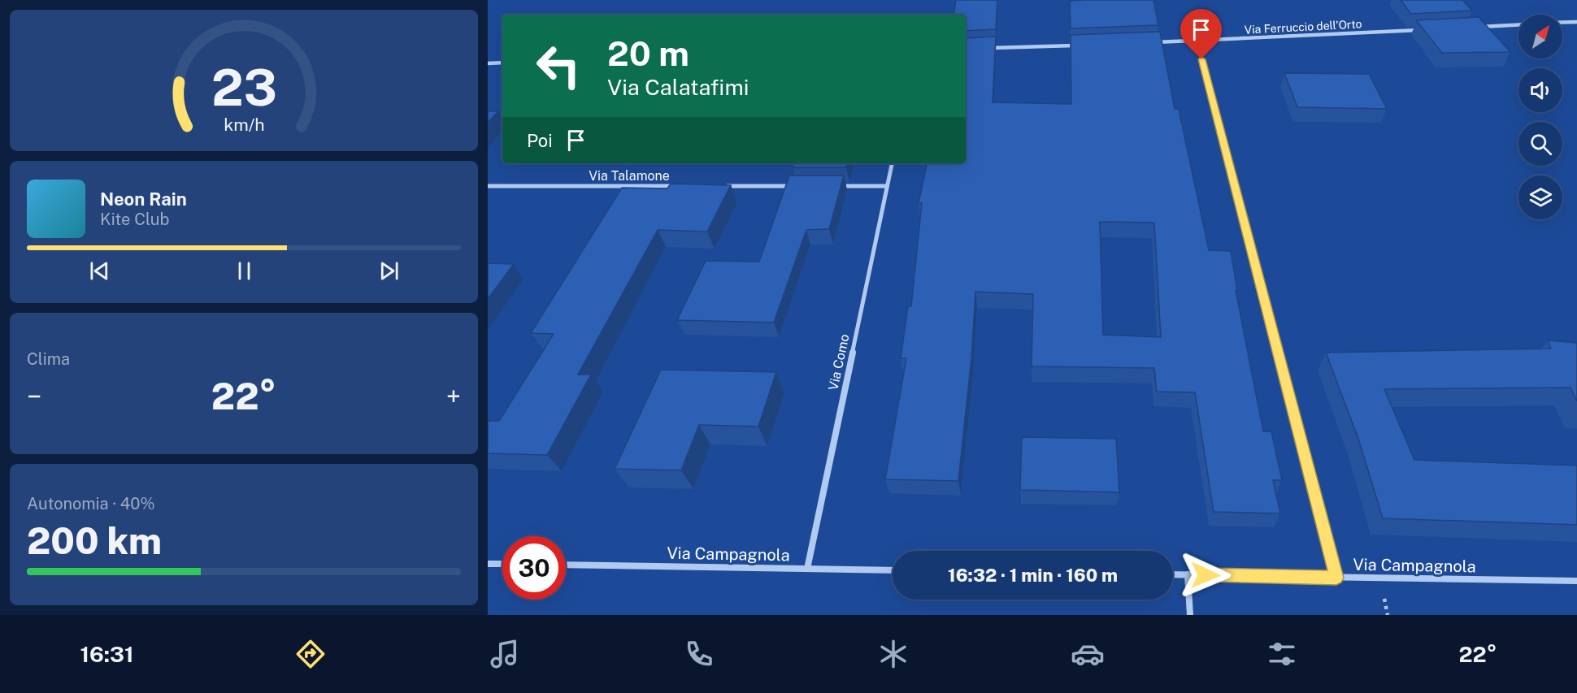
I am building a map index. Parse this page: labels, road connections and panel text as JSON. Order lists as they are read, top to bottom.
{
  "streets": {
    "street": [
      "Via Ferruccio dell'Orto",
      "Via Talamone",
      "Via Como",
      "Via Campagnola"
    ]
  },
  "crossings": [
    ["Via Como", "Via Campagnola"]
  ],
  "north": "top right",
  "page": {
    "turn": ["20 m", "Via Calatafimi"],
    "then": "Poi",
    "song": ["Neon Rain", "Kite Club"],
    "tile": [
      "Clima",
      ["Autonomia · 40%", "200 km"]
    ],
    "heat": ["−", "22°", "+"],
    "limit": "30",
    "trip": "16:32 · 1 min · 160 m",
    "tabs": ["16:31", "22°"],
    "gauge": ["23", "km/h"]
  }
}
